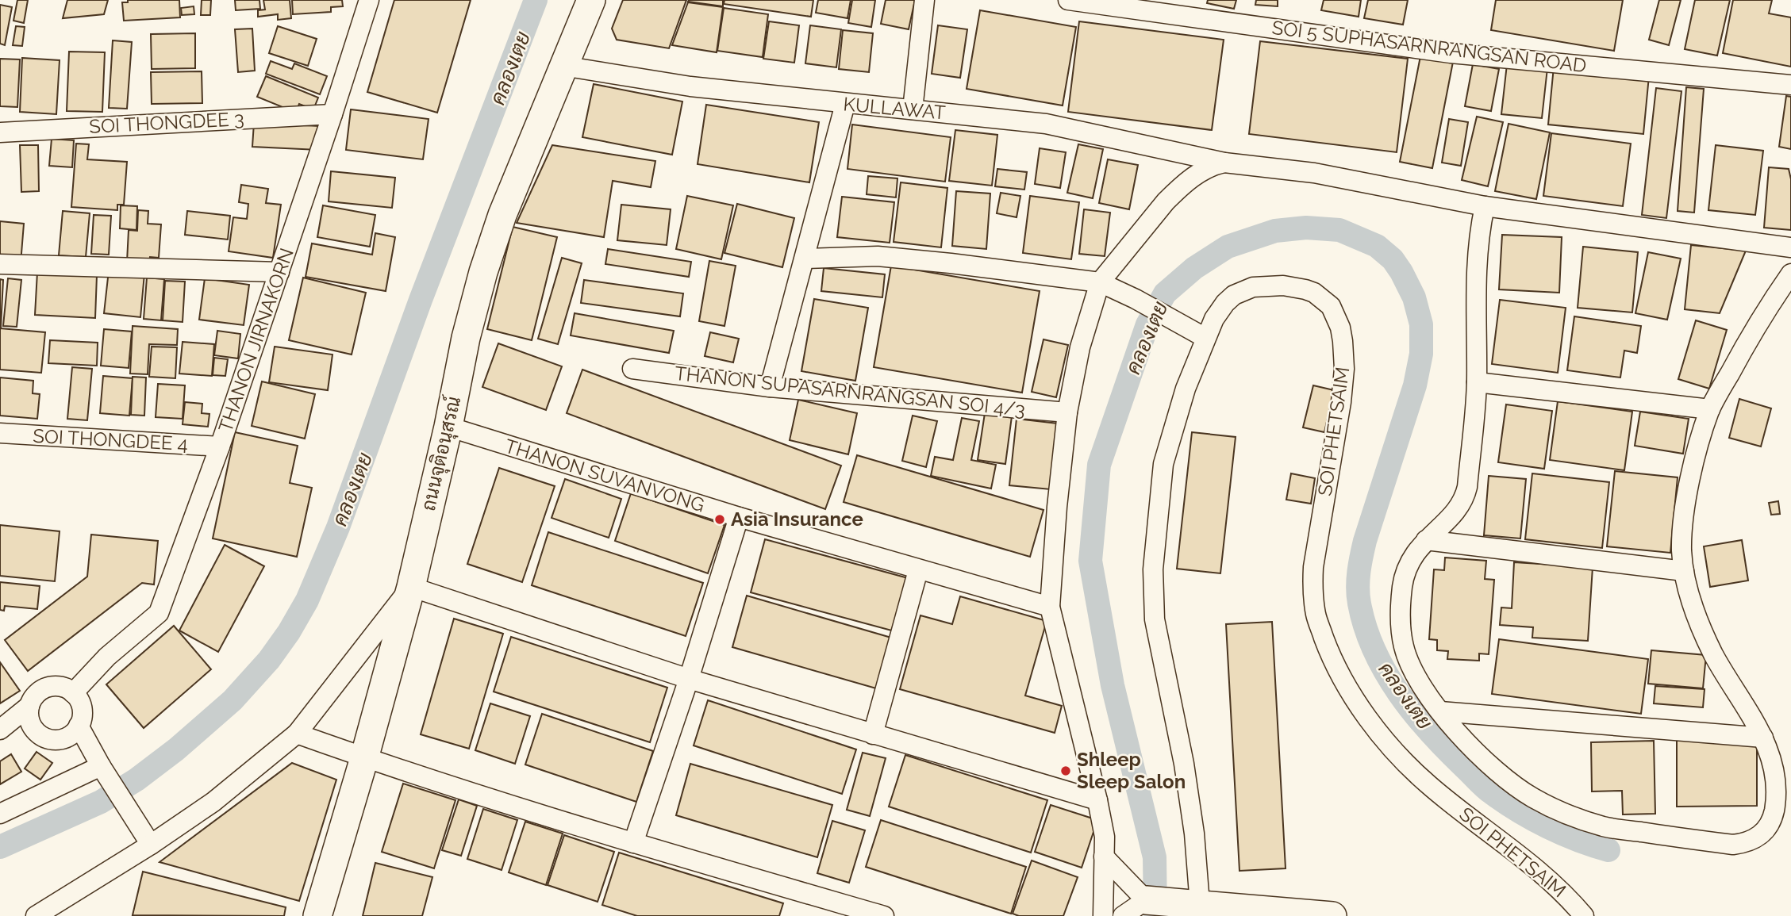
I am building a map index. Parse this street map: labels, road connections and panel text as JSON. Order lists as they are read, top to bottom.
{
  "streets": {
    "street": [
      "SOI 5 SUPHASARNRANGSAN ROAD",
      "KULLAWAT",
      "SOI THONGDEE 3",
      "THANON JIRNAKORN",
      "THANON SUPASARNRANGSAN SOI 4/3",
      "SOI PHETSAIM",
      "SOI THONGDEE 4",
      "ถนนจุติอนุสรณ์",
      "THANON SUVANVONG"
    ]
  },
  "crossings": [
    ["KULLAWAT", "ถนนจุติอนุสรณ์"],
    ["SOI THONGDEE 3", "THANON JIRNAKORN"],
    ["THANON JIRNAKORN", "SOI THONGDEE 4"],
    ["ถนนจุติอนุสรณ์", "THANON SUVANVONG"]
  ],
  "water": ["คลองเตย"],
  "places": ["Asia Insurance", "Shleep Sleep Salon"]
}
